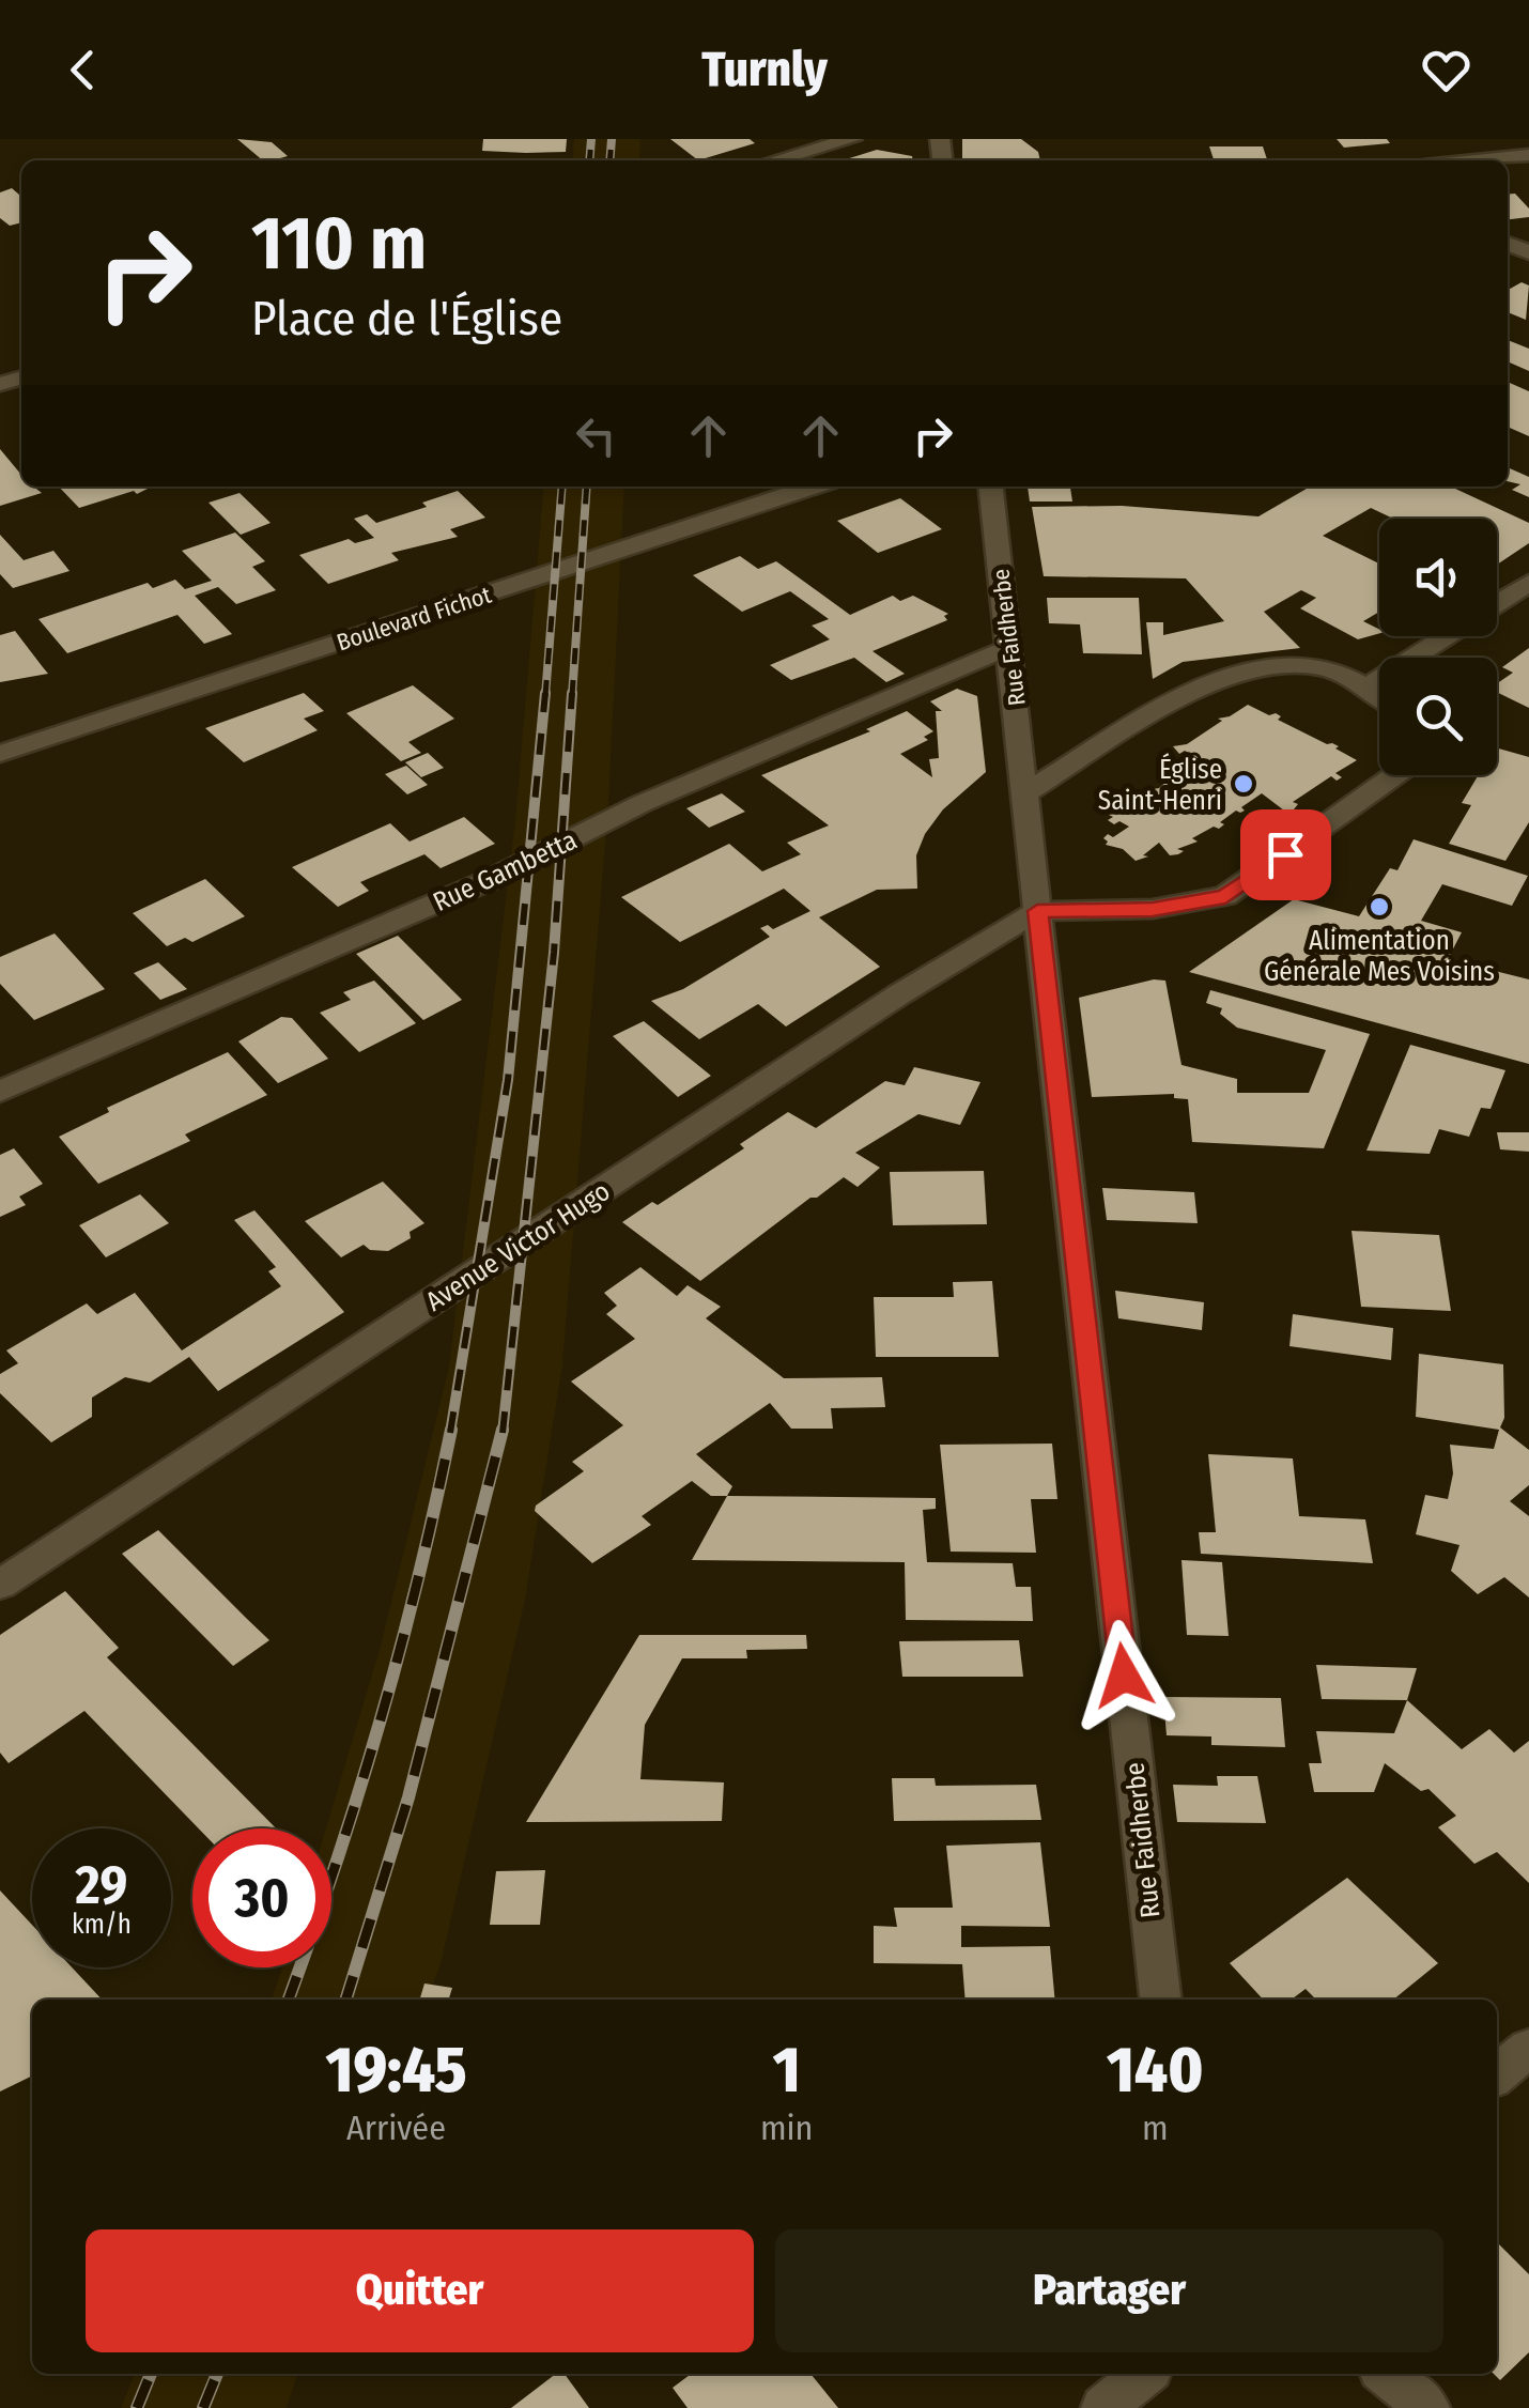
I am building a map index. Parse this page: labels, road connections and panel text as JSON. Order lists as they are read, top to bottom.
{
  "streets": {
    "street": [
      "Boulevard Fichot",
      "Rue Faidherbe",
      "Rue Gambetta",
      "Avenue Victor Hugo"
    ]
  },
  "crossings": [
    ["Rue Faidherbe", "Rue Gambetta"],
    ["Rue Faidherbe", "Avenue Victor Hugo"]
  ],
  "places": ["Église Saint-Henri", "Alimentation Générale Mes Voisins"],
  "page": {
    "header": "Turnly",
    "turn": ["110 m", "Place de l'Église"],
    "speed": "29 km/h",
    "limit": "30",
    "eta": [
      "19:45",
      "Arrivée",
      "1",
      "min",
      "140",
      "m"
    ],
    "buttons": ["Quitter", "Partager"]
  }
}
